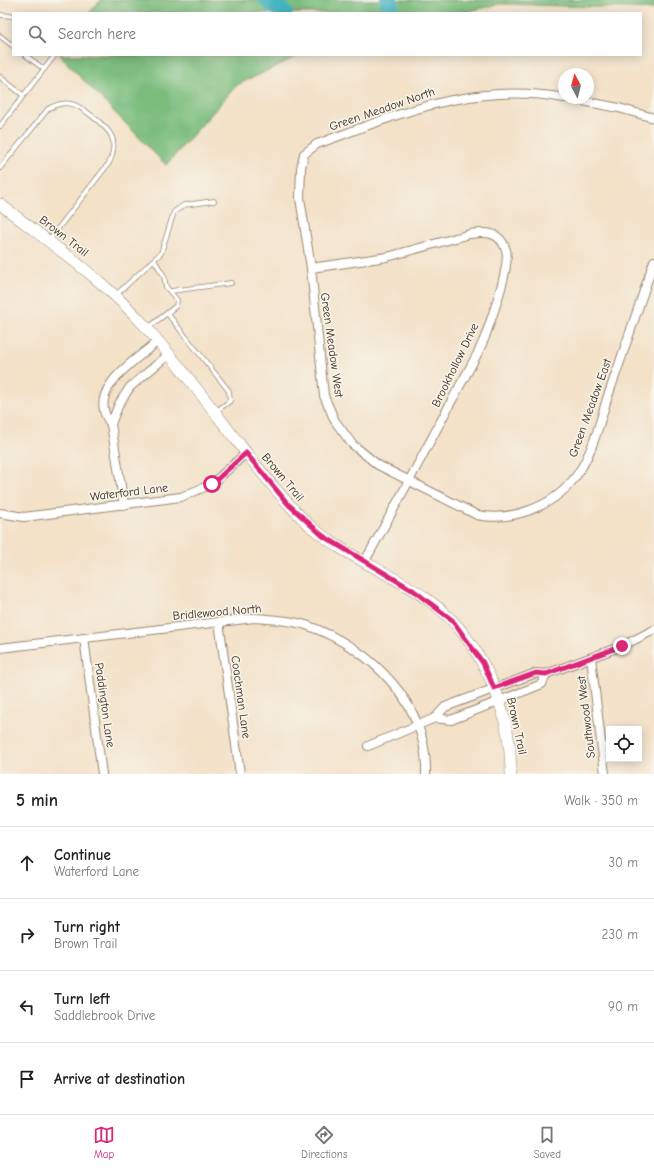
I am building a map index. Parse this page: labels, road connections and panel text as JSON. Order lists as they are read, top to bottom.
{
  "streets": {
    "street": [
      "Green Meadow North",
      "Brown Trail",
      "Green Meadow West",
      "Brookhollow Drive",
      "Green Meadow East",
      "Waterford Lane",
      "Bridlewood North",
      "Coachman Lane",
      "Paddington Lane",
      "Southwood West"
    ]
  },
  "crossings": [
    ["Green Meadow North", "Green Meadow West"],
    ["Brown Trail", "Brookhollow Drive"],
    ["Brown Trail", "Waterford Lane"],
    ["Green Meadow West", "Brookhollow Drive"],
    ["Green Meadow West", "Green Meadow East"],
    ["Brookhollow Drive", "Green Meadow East"],
    ["Bridlewood North", "Coachman Lane"],
    ["Bridlewood North", "Paddington Lane"]
  ],
  "north": "top",
  "page": {
    "search": "Search here",
    "heading": ["5 min", "Walk · 350 m"],
    "list": [
      ["Continue", "Waterford Lane", "30 m"],
      ["Turn right", "Brown Trail", "230 m"],
      ["Turn left", "Saddlebrook Drive", "90 m"],
      "Arrive at destination"
    ],
    "nav": ["Map", "Directions", "Saved"]
  }
}
